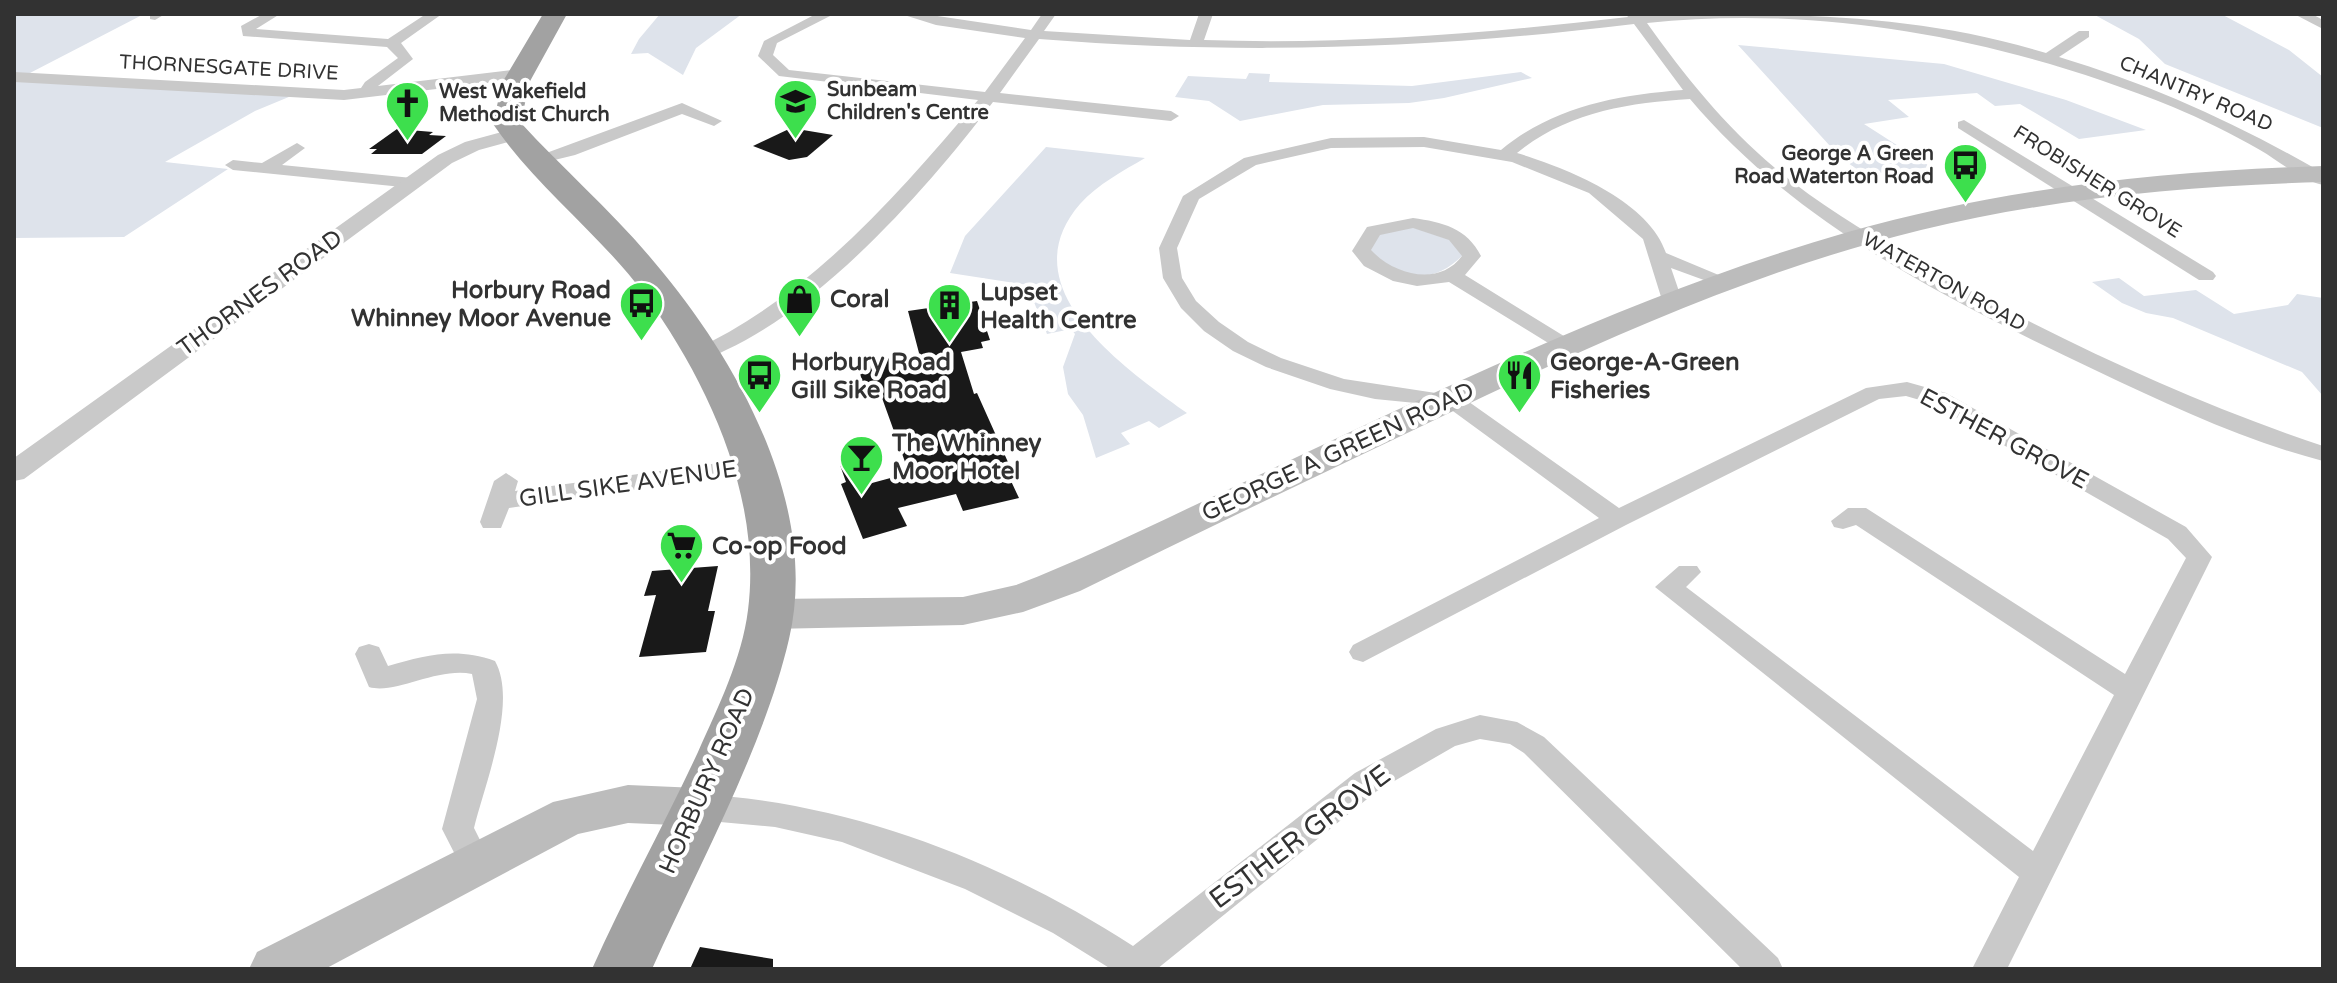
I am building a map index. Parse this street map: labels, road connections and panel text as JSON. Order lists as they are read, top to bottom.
{
  "streets": {
    "highway": ["HORBURY ROAD"],
    "main road": ["GEORGE A GREEN ROAD"],
    "street": [
      "THORNESGATE DRIVE",
      "CHANTRY ROAD",
      "FROBISHER GROVE",
      "WATERTON ROAD",
      "THORNES ROAD",
      "ESTHER GROVE",
      "GILL SIKE AVENUE"
    ]
  },
  "crossings": [
    ["CHANTRY ROAD", "WATERTON ROAD"],
    ["CHANTRY ROAD", "GEORGE A GREEN ROAD"],
    ["FROBISHER GROVE", "GEORGE A GREEN ROAD"],
    ["WATERTON ROAD", "GEORGE A GREEN ROAD"],
    ["THORNES ROAD", "HORBURY ROAD"],
    ["GEORGE A GREEN ROAD", "HORBURY ROAD"],
    ["GILL SIKE AVENUE", "HORBURY ROAD"]
  ],
  "places": {
    "school or university": ["Sunbeam Children's Centre"],
    "church": ["West Wakefield Methodist Church"],
    "bus stop": ["George A Green Road Waterton Road", "Horbury Road Whinney Moor Avenue", "Horbury Road Gill Sike Road"],
    "shop": ["Coral"],
    "building": ["Lupset Health Centre"],
    "restaurant": ["George-A-Green Fisheries"],
    "bar": ["The Whinney Moor Hotel"],
    "supermarket": ["Co-op Food"]
  }
}
